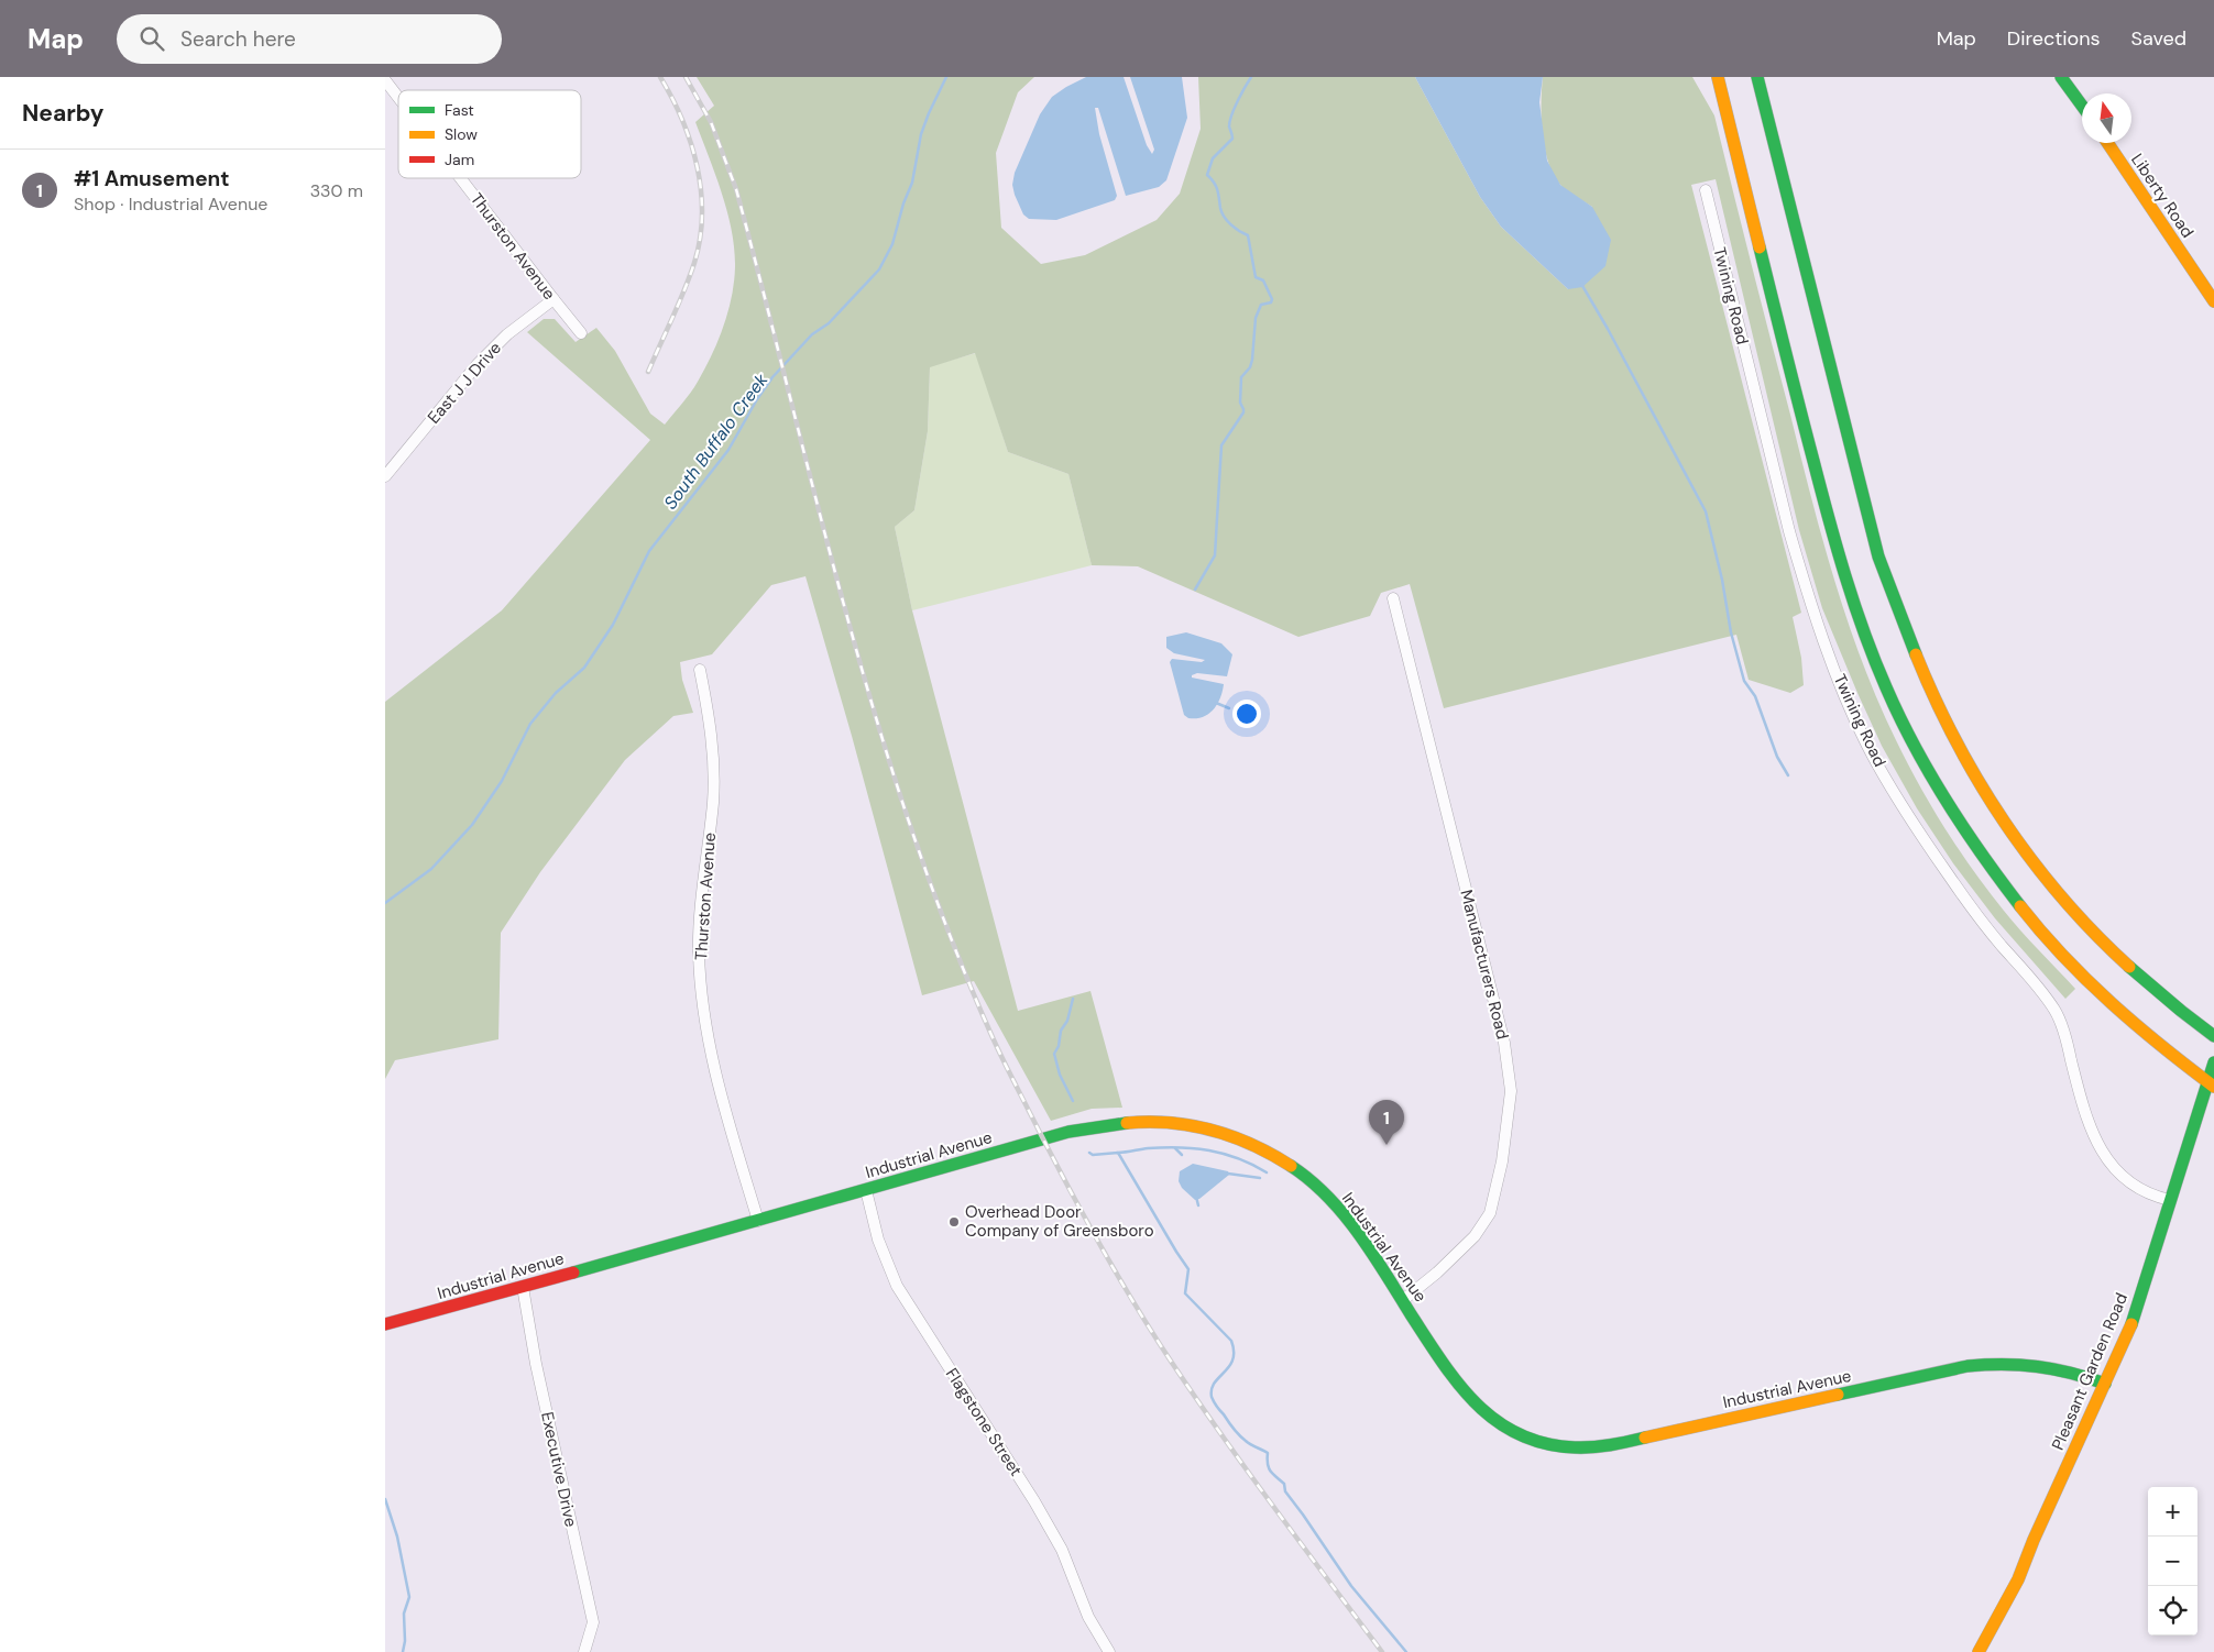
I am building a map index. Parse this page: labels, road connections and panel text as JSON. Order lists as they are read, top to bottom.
{
  "streets": {
    "main road": ["Liberty Road", "Industrial Avenue", "Pleasant Garden Road"],
    "street": [
      "Thurston Avenue",
      "Twining Road",
      "East J J Drive",
      "Manufacturers Road",
      "Flagstone Street",
      "Executive Drive"
    ]
  },
  "crossings": [
    ["Thurston Avenue", "East J J Drive"],
    ["Thurston Avenue", "Industrial Avenue"],
    ["Twining Road", "Pleasant Garden Road"],
    ["Manufacturers Road", "Industrial Avenue"],
    ["Industrial Avenue", "Pleasant Garden Road"],
    ["Industrial Avenue", "Flagstone Street"],
    ["Industrial Avenue", "Executive Drive"]
  ],
  "water": ["South Buffalo Creek"],
  "places": ["Overhead Door Company of Greensboro"],
  "legend": ["Fast", "Slow", "Jam"],
  "north": "top",
  "page": {
    "header": "Map",
    "search": "Search here",
    "nav": ["Map", "Directions", "Saved"],
    "heading": "Nearby",
    "list": [
      {
        "mark": "1",
        "name": "#1 Amusement",
        "note": "Shop · Industrial Avenue",
        "value": "330 m"
      }
    ],
    "pins": "1",
    "map_buttons": ["+", "−"]
  }
}
